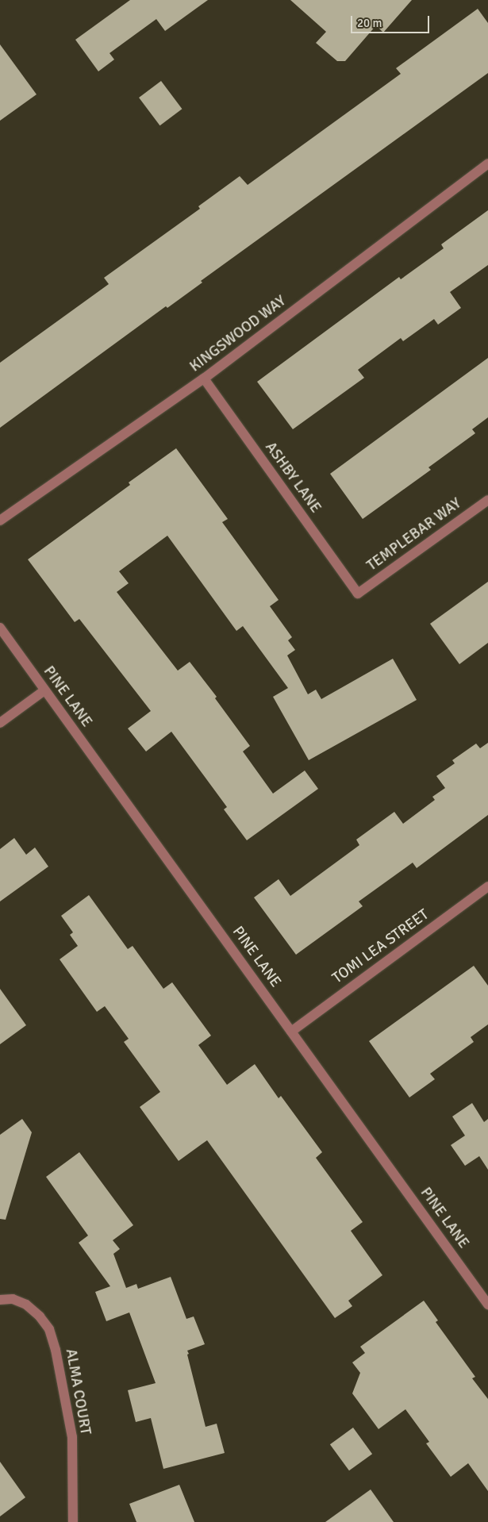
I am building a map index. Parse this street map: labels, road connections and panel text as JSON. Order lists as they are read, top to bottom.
{
  "streets": {
    "street": [
      "KINGSWOOD WAY",
      "ASHBY LANE",
      "TEMPLEBAR WAY",
      "PINE LANE",
      "TOMI LEA STREET",
      "ALMA COURT"
    ]
  },
  "crossings": [
    ["KINGSWOOD WAY", "ASHBY LANE"],
    ["ASHBY LANE", "TEMPLEBAR WAY"],
    ["PINE LANE", "TOMI LEA STREET"]
  ],
  "scale_bar": "20 m"
}
